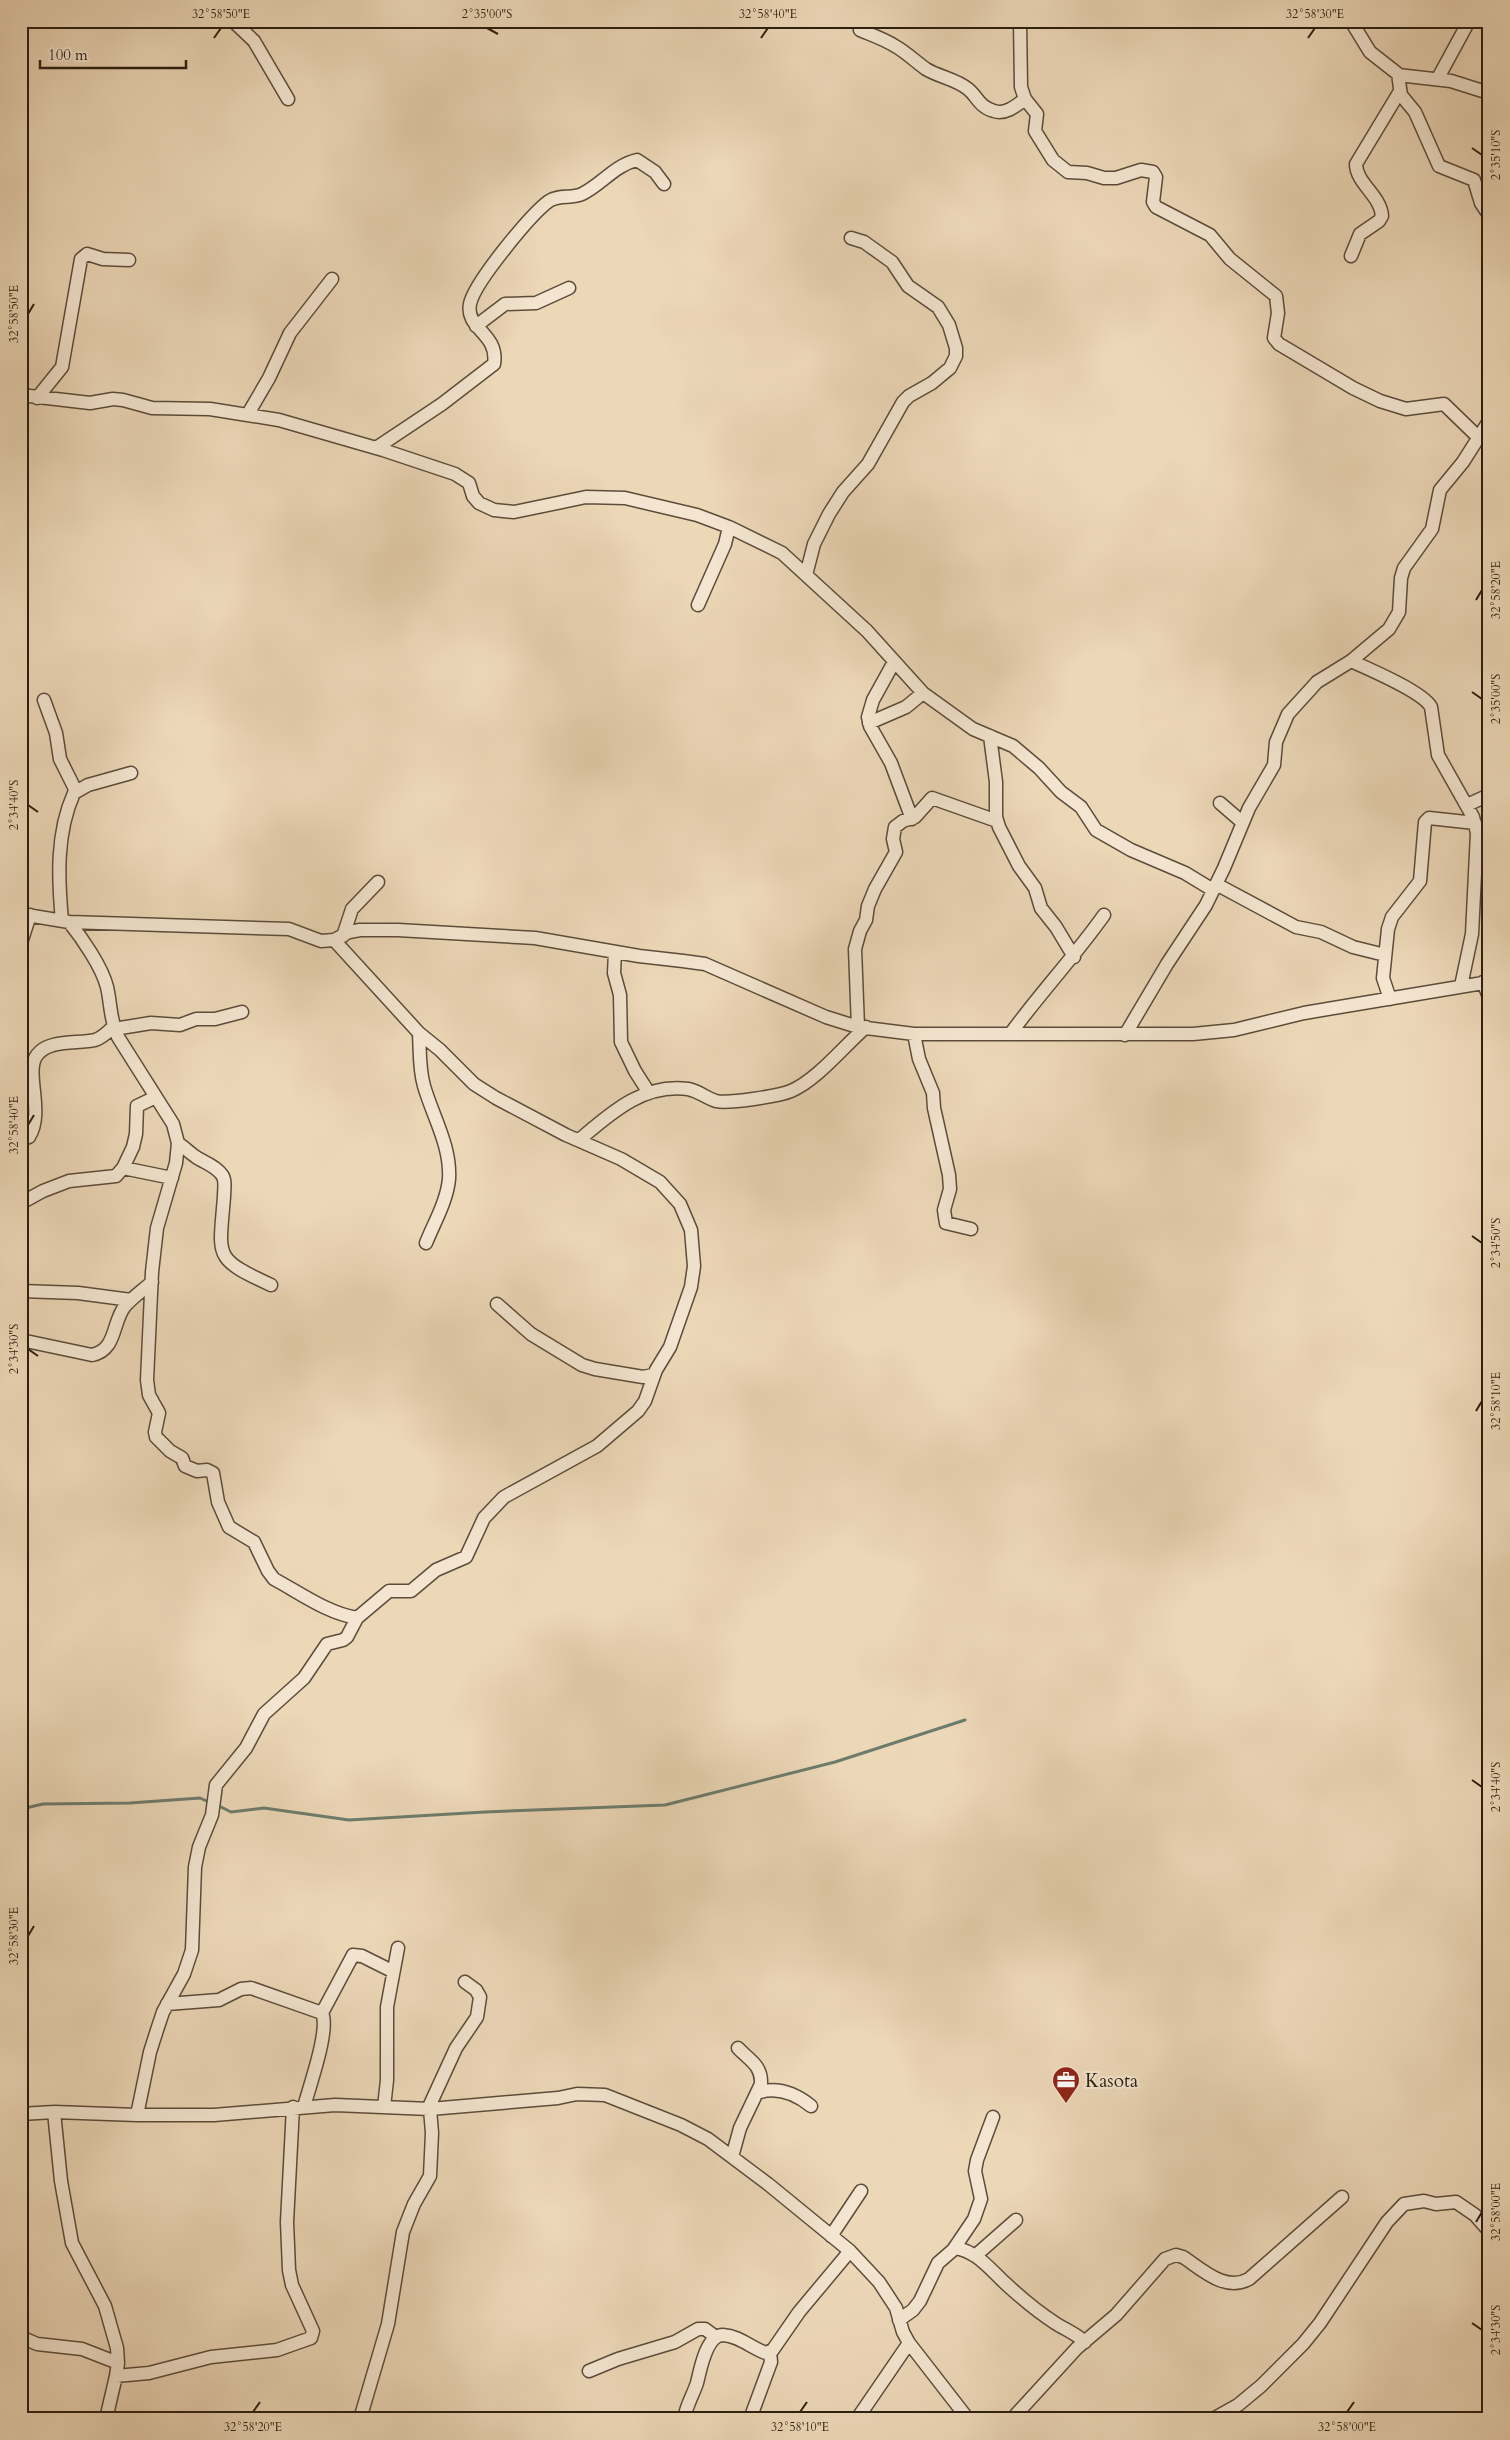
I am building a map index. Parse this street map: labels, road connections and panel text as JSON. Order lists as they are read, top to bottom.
{
  "places": {
    "office": ["Kasota"]
  },
  "scale_bar": "100 m",
  "coordinates": [
    "32°58'50\"E",
    "2°35'00\"S",
    "32°58'40\"E",
    "32°58'30\"E",
    "2°35'10\"S",
    "32°58'20\"E",
    "2°34'40\"S",
    "2°34'50\"S",
    "2°34'30\"S",
    "32°58'10\"E",
    "32°58'00\"E"
  ]
}
